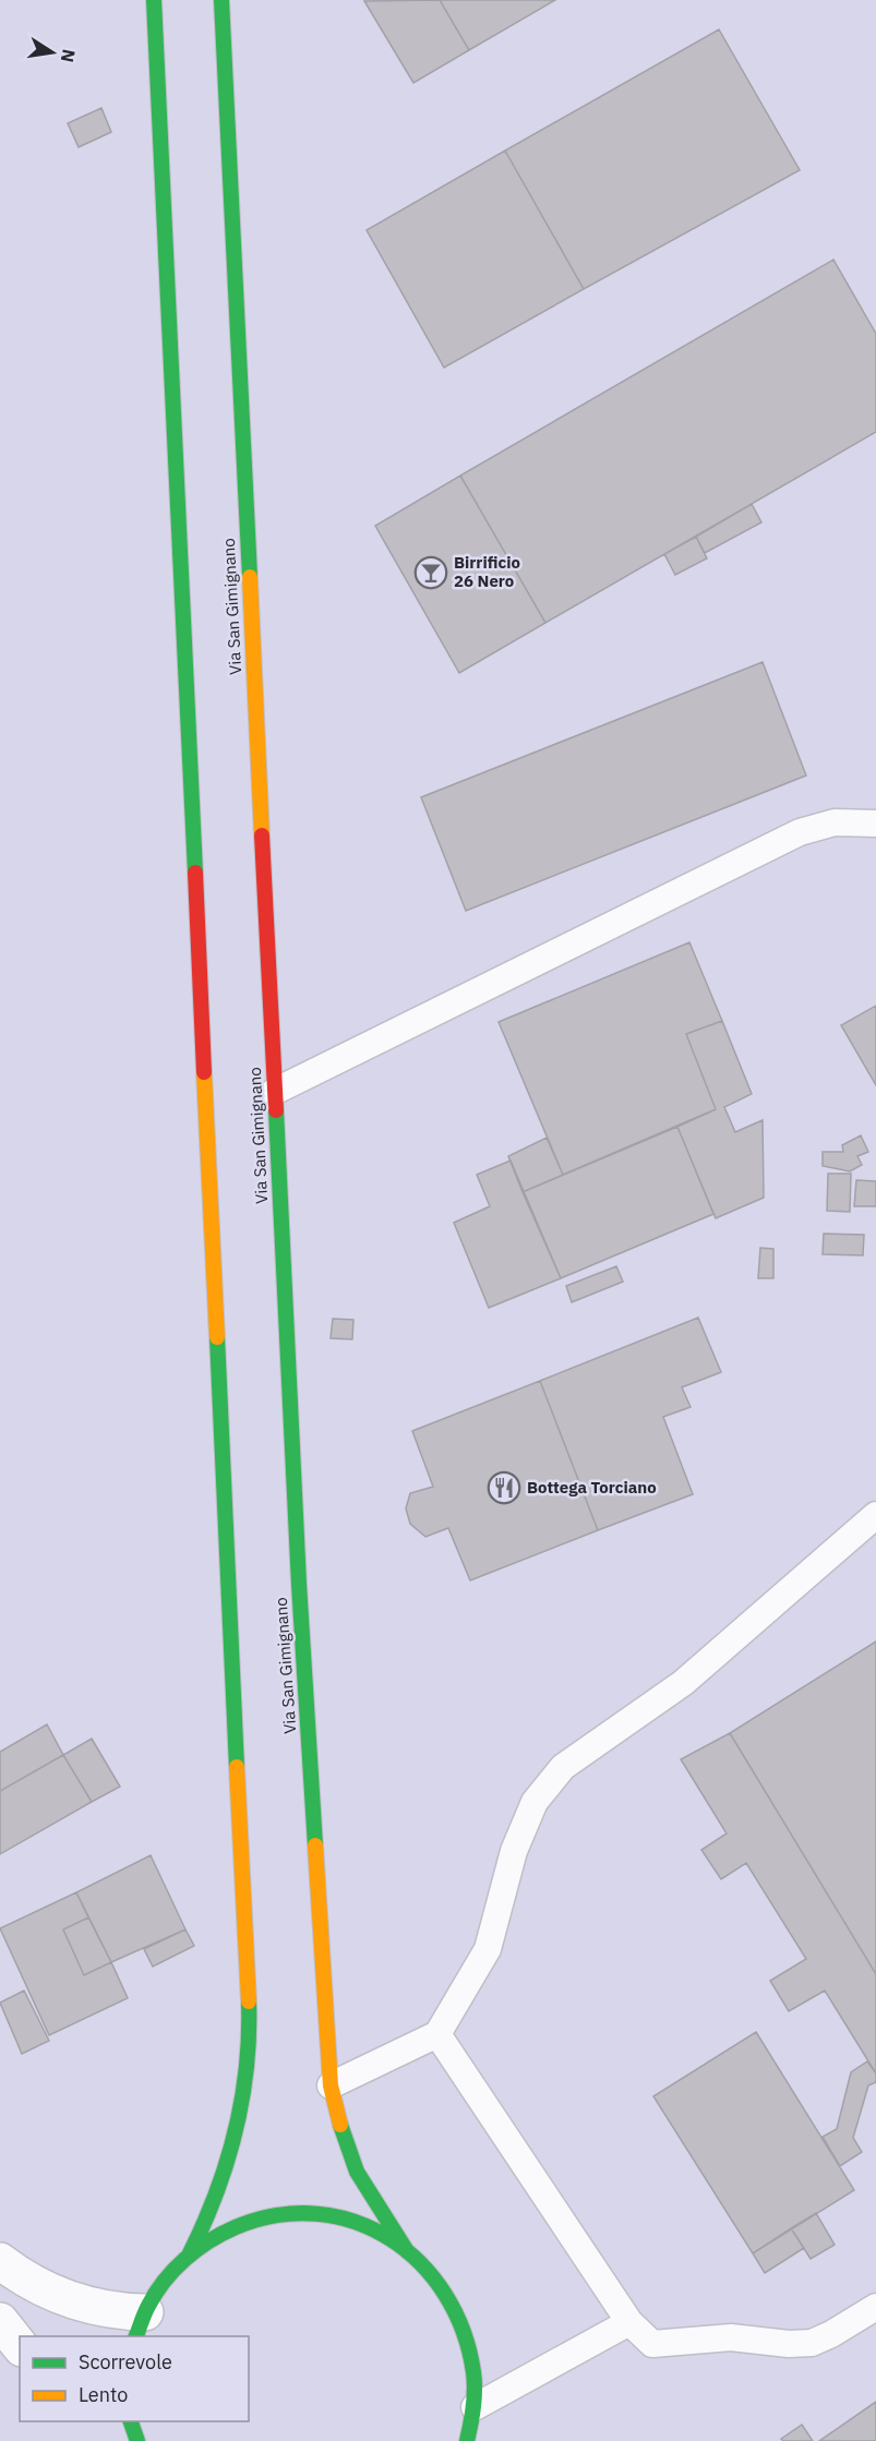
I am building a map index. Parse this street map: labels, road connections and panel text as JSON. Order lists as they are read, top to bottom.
{
  "streets": {
    "main road": ["Via San Gimignano"]
  },
  "places": {
    "bar": ["Birrificio 26 Nero"],
    "restaurant": ["Bottega Torciano"]
  },
  "legend": ["Scorrevole", "Lento"],
  "north": "right"
}
